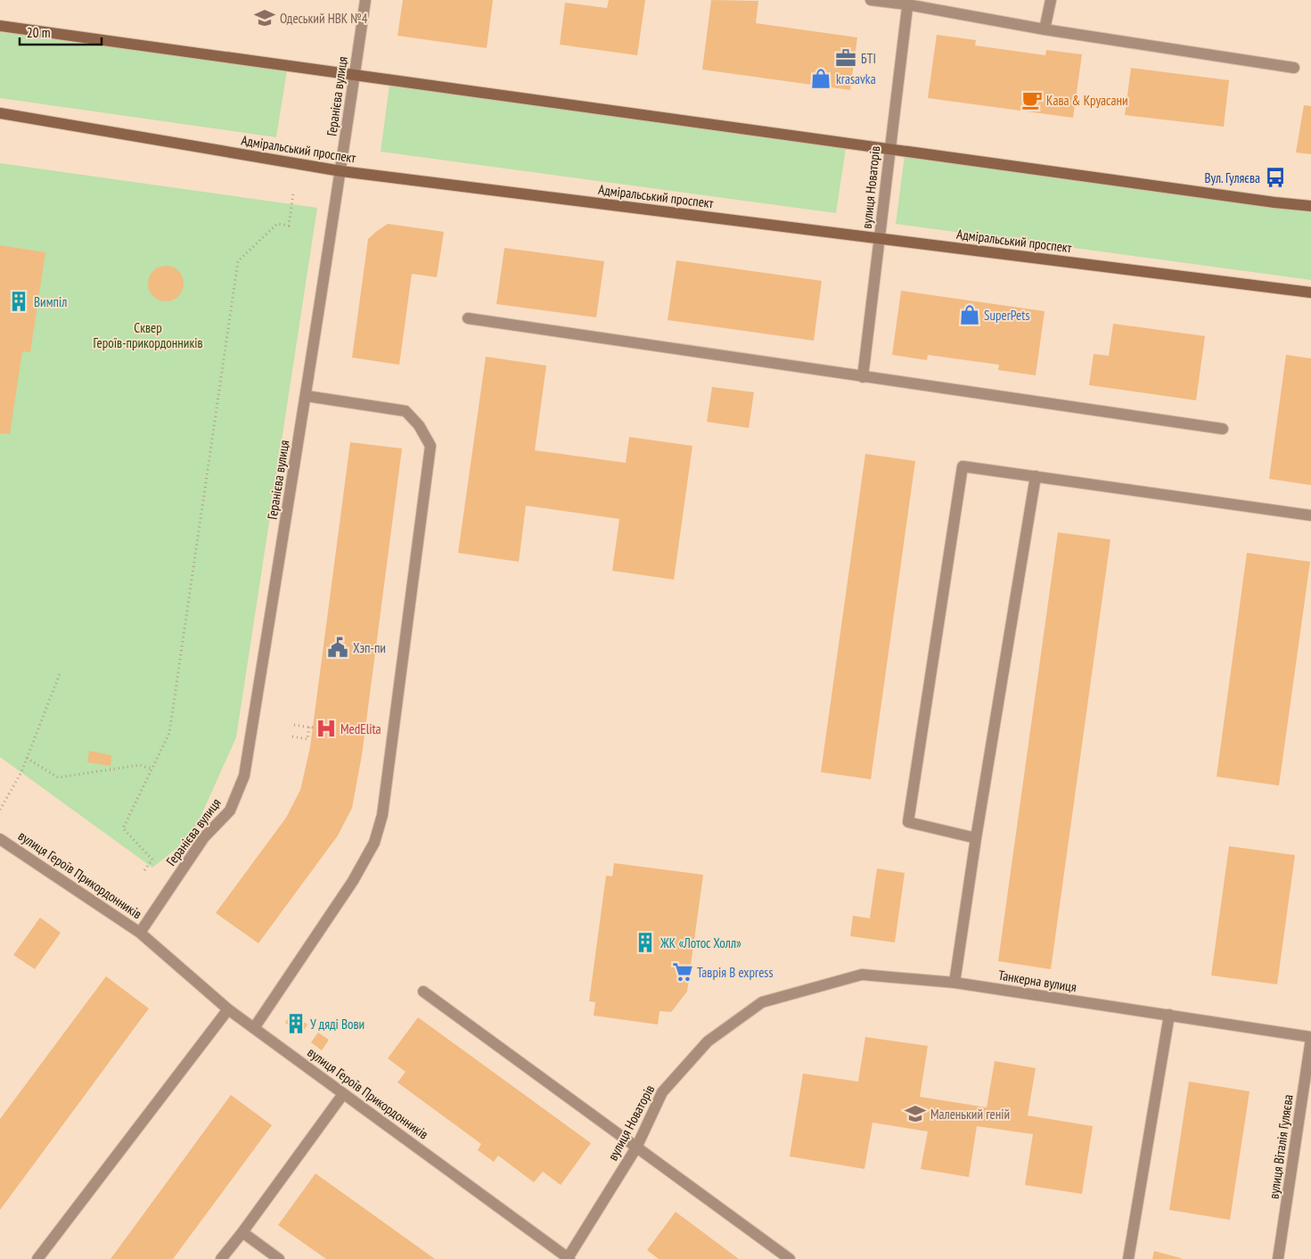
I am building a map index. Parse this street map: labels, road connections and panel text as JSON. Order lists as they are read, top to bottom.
{
  "streets": {
    "main road": ["Адміральський проспект"],
    "street": [
      "Геранієва вулиця",
      "вулиця Новаторів",
      "вулиця Героїв Прикордонників",
      "Танкерна вулиця",
      "вулиця Віталія Гуляєва"
    ]
  },
  "crossings": [
    ["Геранієва вулиця", "Адміральський проспект"],
    ["Геранієва вулиця", "вулиця Героїв Прикордонників"],
    ["Адміральський проспект", "вулиця Новаторів"],
    ["вулиця Новаторів", "вулиця Героїв Прикордонників"],
    ["вулиця Новаторів", "Танкерна вулиця"],
    ["Танкерна вулиця", "вулиця Віталія Гуляєва"]
  ],
  "parks": ["Сквер Героїв-прикордонників"],
  "places": {
    "school or university": ["Одеський НВК №4", "Маленький геній"],
    "office": ["БТІ"],
    "shop": ["krasavka", "SuperPets"],
    "cafe": ["Кава & Круасани"],
    "bus stop": ["Вул. Гуляєва"],
    "building": ["Вимпіл", "ЖК «Лотос Холл»", "У дяді Вови"],
    "public building": ["Хэп-пи"],
    "hospital": ["MedElita"],
    "supermarket": ["Таврія В express"]
  },
  "scale_bar": "20 m"
}
